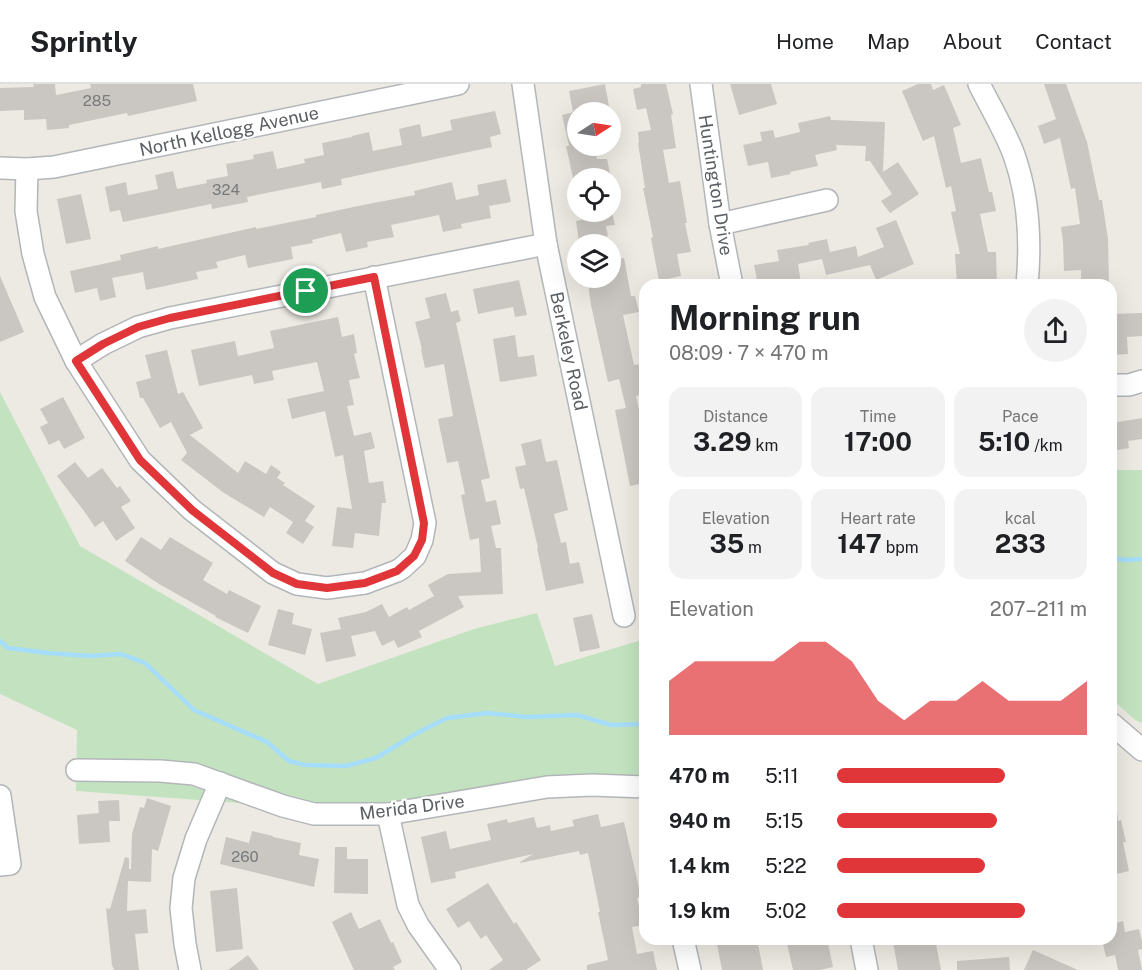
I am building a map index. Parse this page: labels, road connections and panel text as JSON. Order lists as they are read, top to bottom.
{
  "streets": {
    "street": [
      "North Kellogg Avenue",
      "Huntington Drive",
      "Berkeley Road",
      "Merida Drive"
    ]
  },
  "house_numbers": ["285", "324", "260"],
  "north": "right",
  "page": {
    "header": "Sprintly",
    "nav": [
      "Home",
      "Map",
      "About",
      "Contact"
    ],
    "heading": ["Morning run", "08:09 · 7 × 470 m"],
    "stats": [
      ["Distance", "3.29 km"],
      ["Time", "17:00"],
      ["Pace", "5:10 /km"],
      ["Elevation", "35 m"],
      ["Heart rate", "147 bpm"],
      ["kcal", "233"]
    ],
    "chart": ["Elevation", "207–211 m"],
    "list": [
      {
        "name": "470 m",
        "note": "5:11"
      },
      {
        "name": "940 m",
        "note": "5:15"
      },
      {
        "name": "1.4 km",
        "note": "5:22"
      },
      {
        "name": "1.9 km",
        "note": "5:02"
      }
    ]
  }
}
